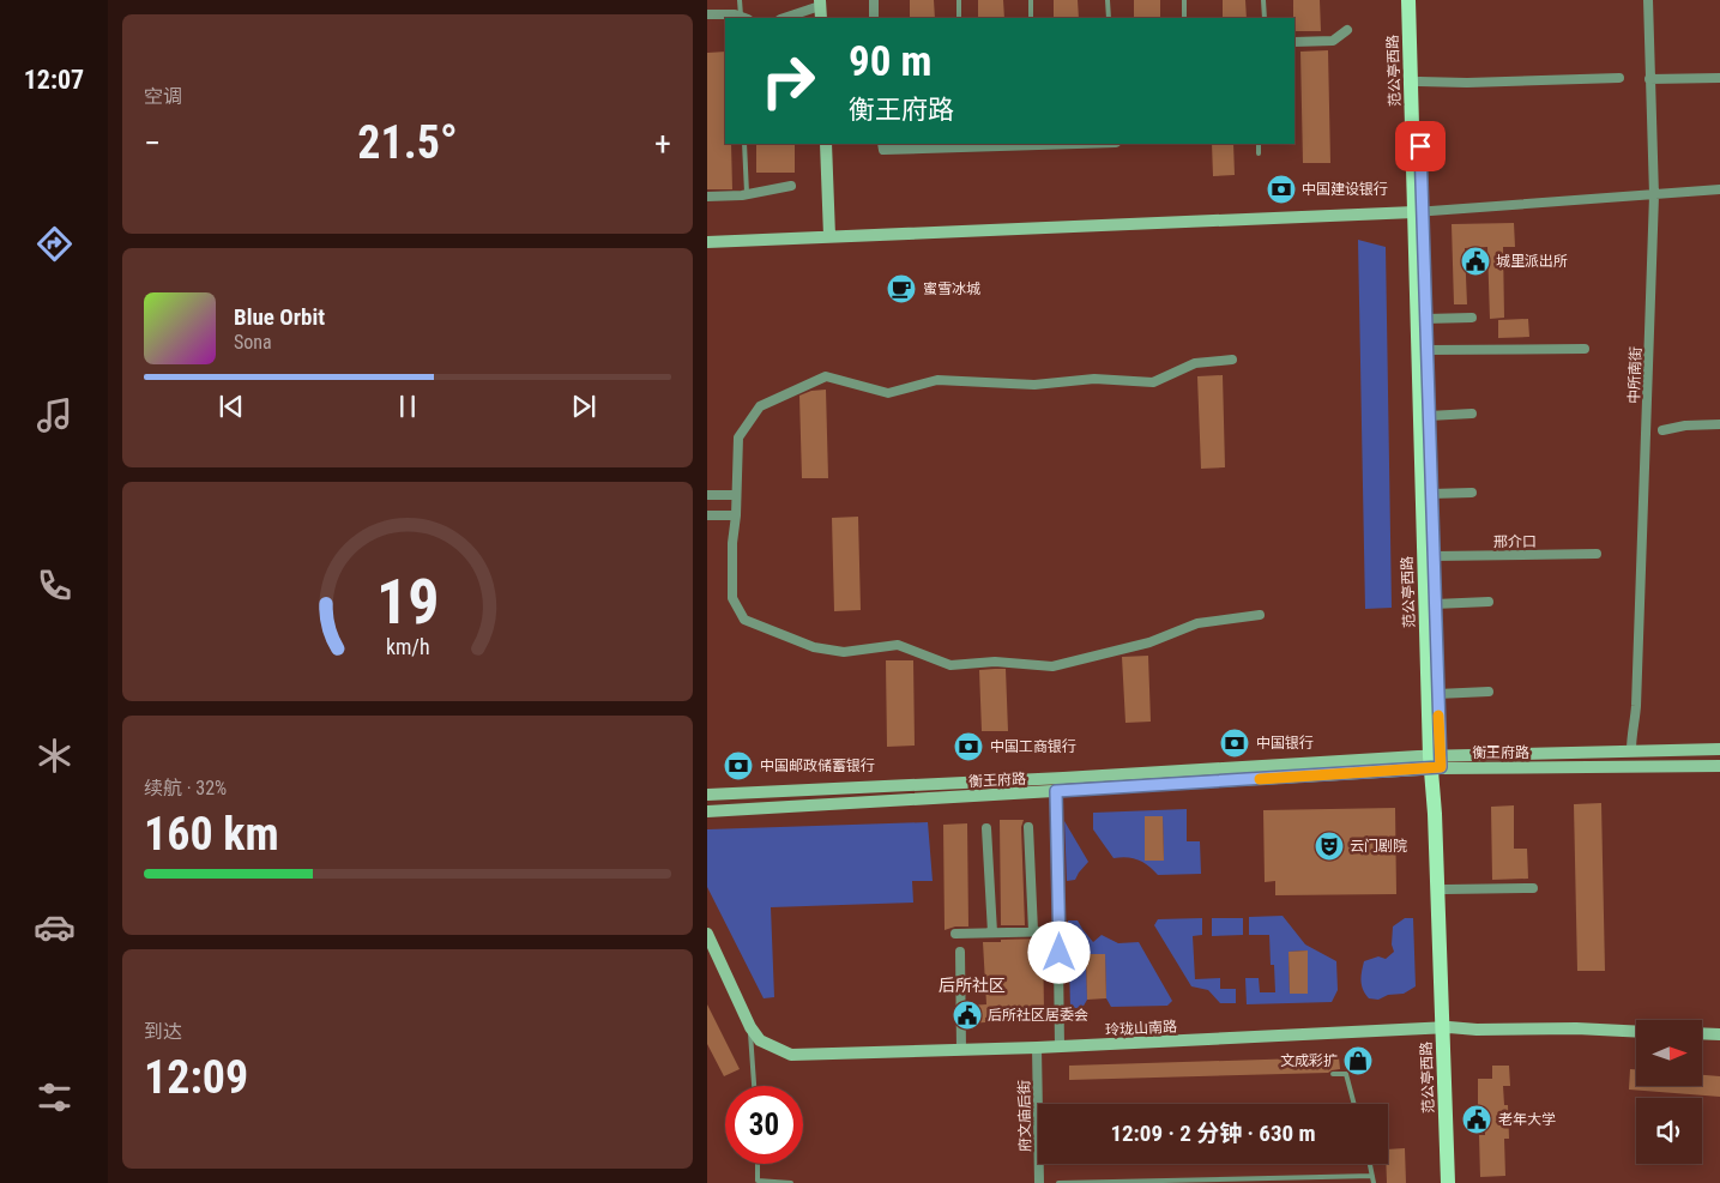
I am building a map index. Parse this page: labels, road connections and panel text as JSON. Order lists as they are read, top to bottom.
{
  "streets": {
    "main road": ["范公亭西路", "衡王府路", "玲珑山南路"],
    "street": ["中所南街", "邢介口", "府文庙后街"]
  },
  "crossings": [
    ["范公亭西路", "邢介口"],
    ["范公亭西路", "衡王府路"],
    ["范公亭西路", "玲珑山南路"],
    ["中所南街", "衡王府路"],
    ["玲珑山南路", "府文庙后街"]
  ],
  "districts": ["后所社区"],
  "places": {
    "bank": [
      "中国建设银行",
      "中国银行",
      "中国工商银行",
      "中国邮政储蓄银行"
    ],
    "public building": ["城里派出所", "后所社区居委会", "老年大学"],
    "cafe": ["蜜雪冰城"],
    "theatre": ["云门剧院"],
    "shop": ["文成彩扩"]
  },
  "north": "right",
  "page": {
    "tabs": "12:07",
    "tile": [
      "空调",
      ["续航 · 32%", "160 km"],
      ["到达", "12:09"]
    ],
    "turn": ["90 m", "衡王府路"],
    "heat": ["−", "21.5°", "+"],
    "song": ["Blue Orbit", "Sona"],
    "limit": "30",
    "trip": "12:09 · 2 分钟 · 630 m",
    "gauge": ["19", "km/h"]
  }
}
